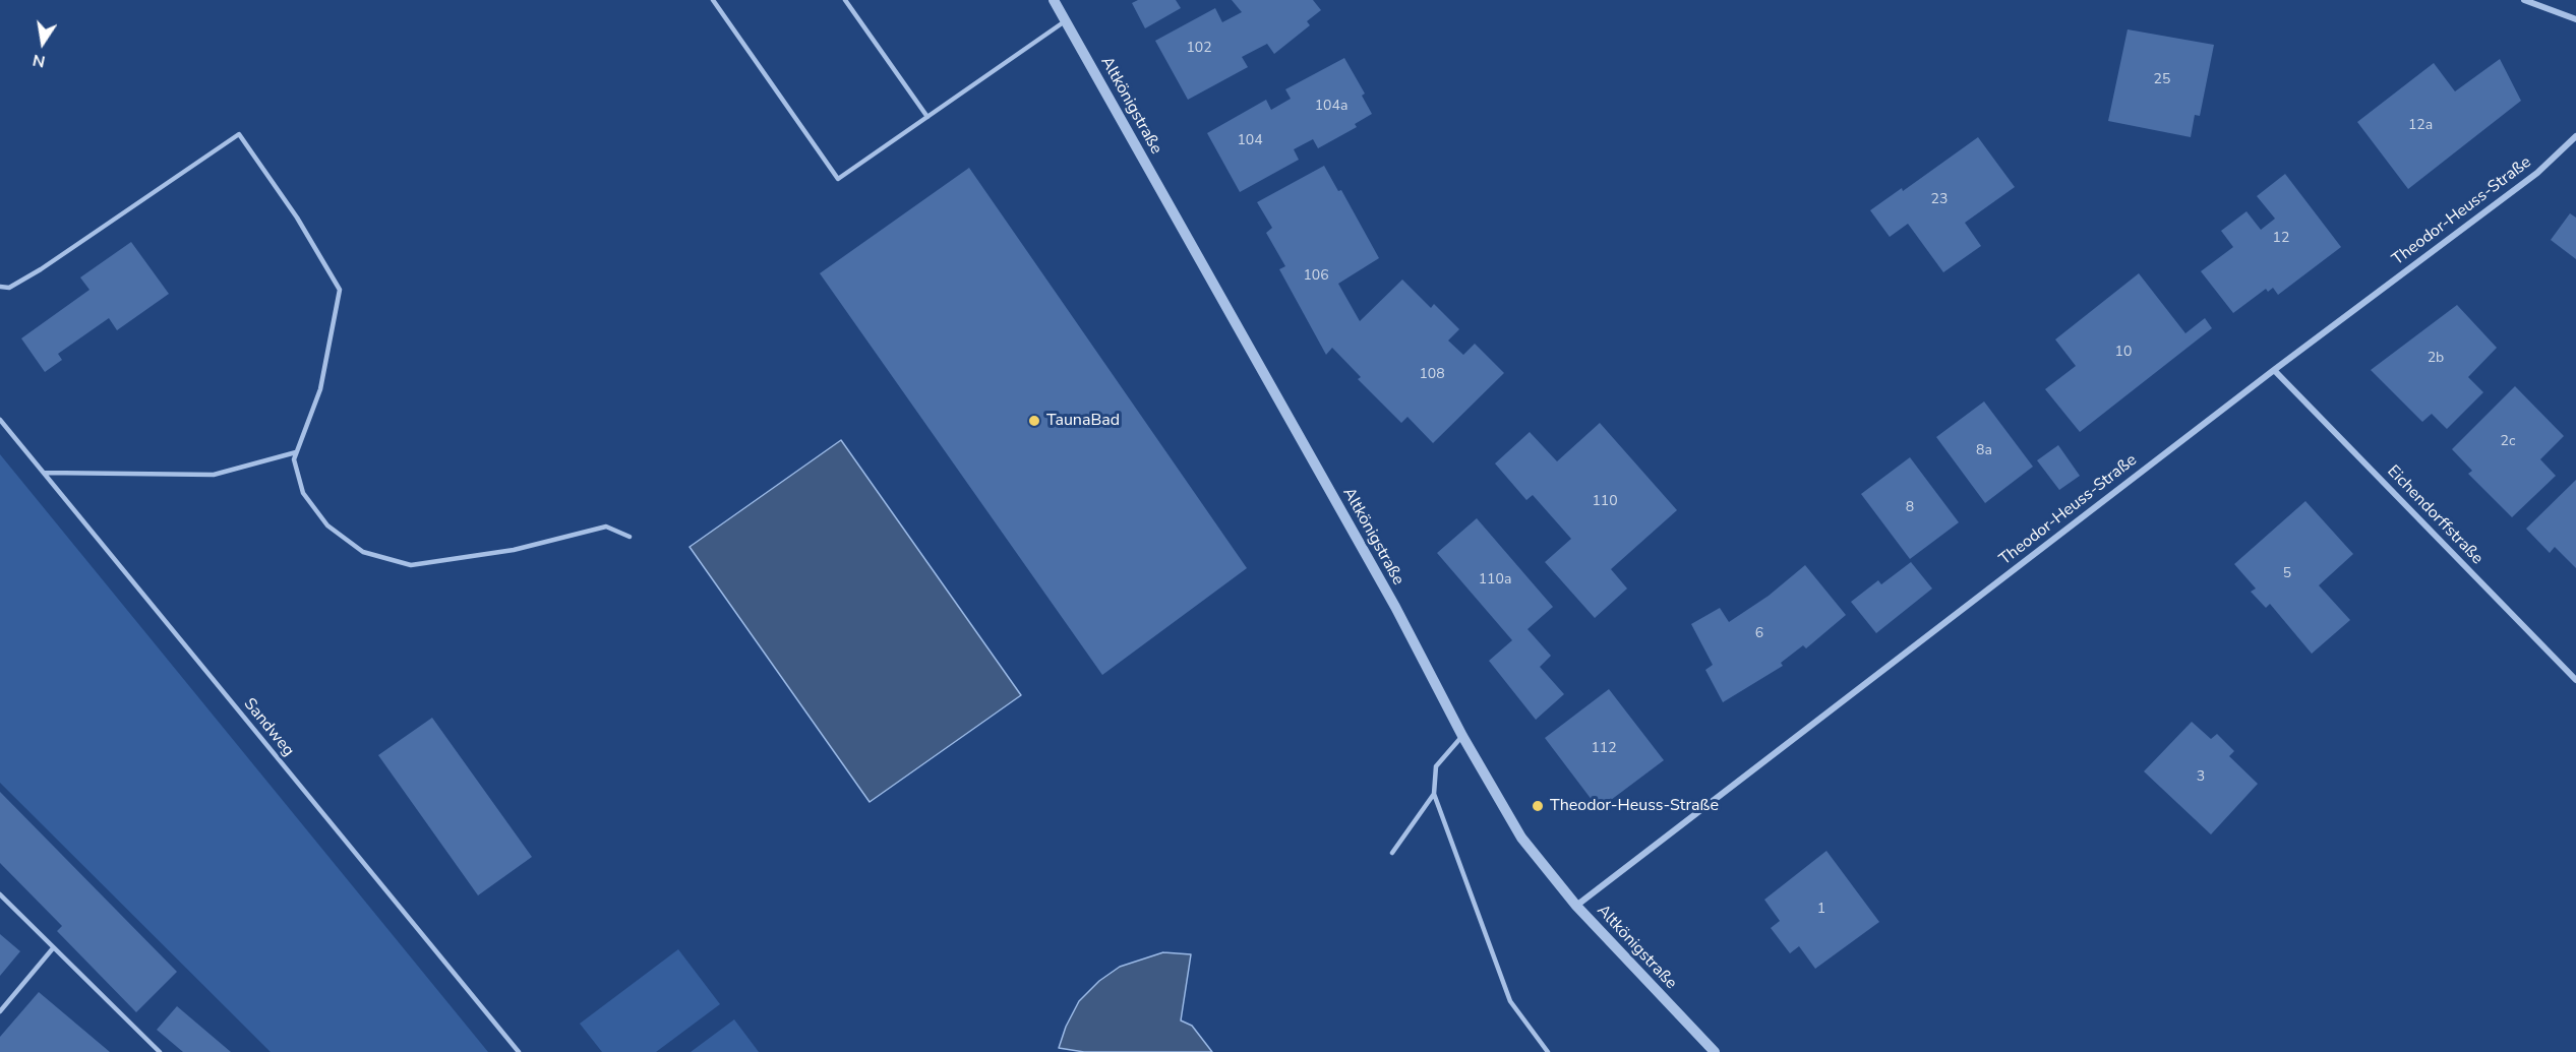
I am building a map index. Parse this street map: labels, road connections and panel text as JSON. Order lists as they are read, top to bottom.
{
  "streets": {
    "street": ["Altkönigstraße", "Theodor-Heuss-Straße", "Eichendorffstraße"],
    "lane": ["Sandweg"]
  },
  "crossings": [
    ["Altkönigstraße", "Theodor-Heuss-Straße"],
    ["Theodor-Heuss-Straße", "Eichendorffstraße"]
  ],
  "places": ["TaunaBad", "Theodor-Heuss-Straße"],
  "house_numbers": [
    "102",
    "25",
    "104a",
    "12a",
    "104",
    "23",
    "12",
    "106",
    "10",
    "2b",
    "108",
    "2c",
    "8a",
    "110",
    "8",
    "5",
    "110a",
    "6",
    "112",
    "3",
    "1"
  ],
  "north": "bottom"
}
